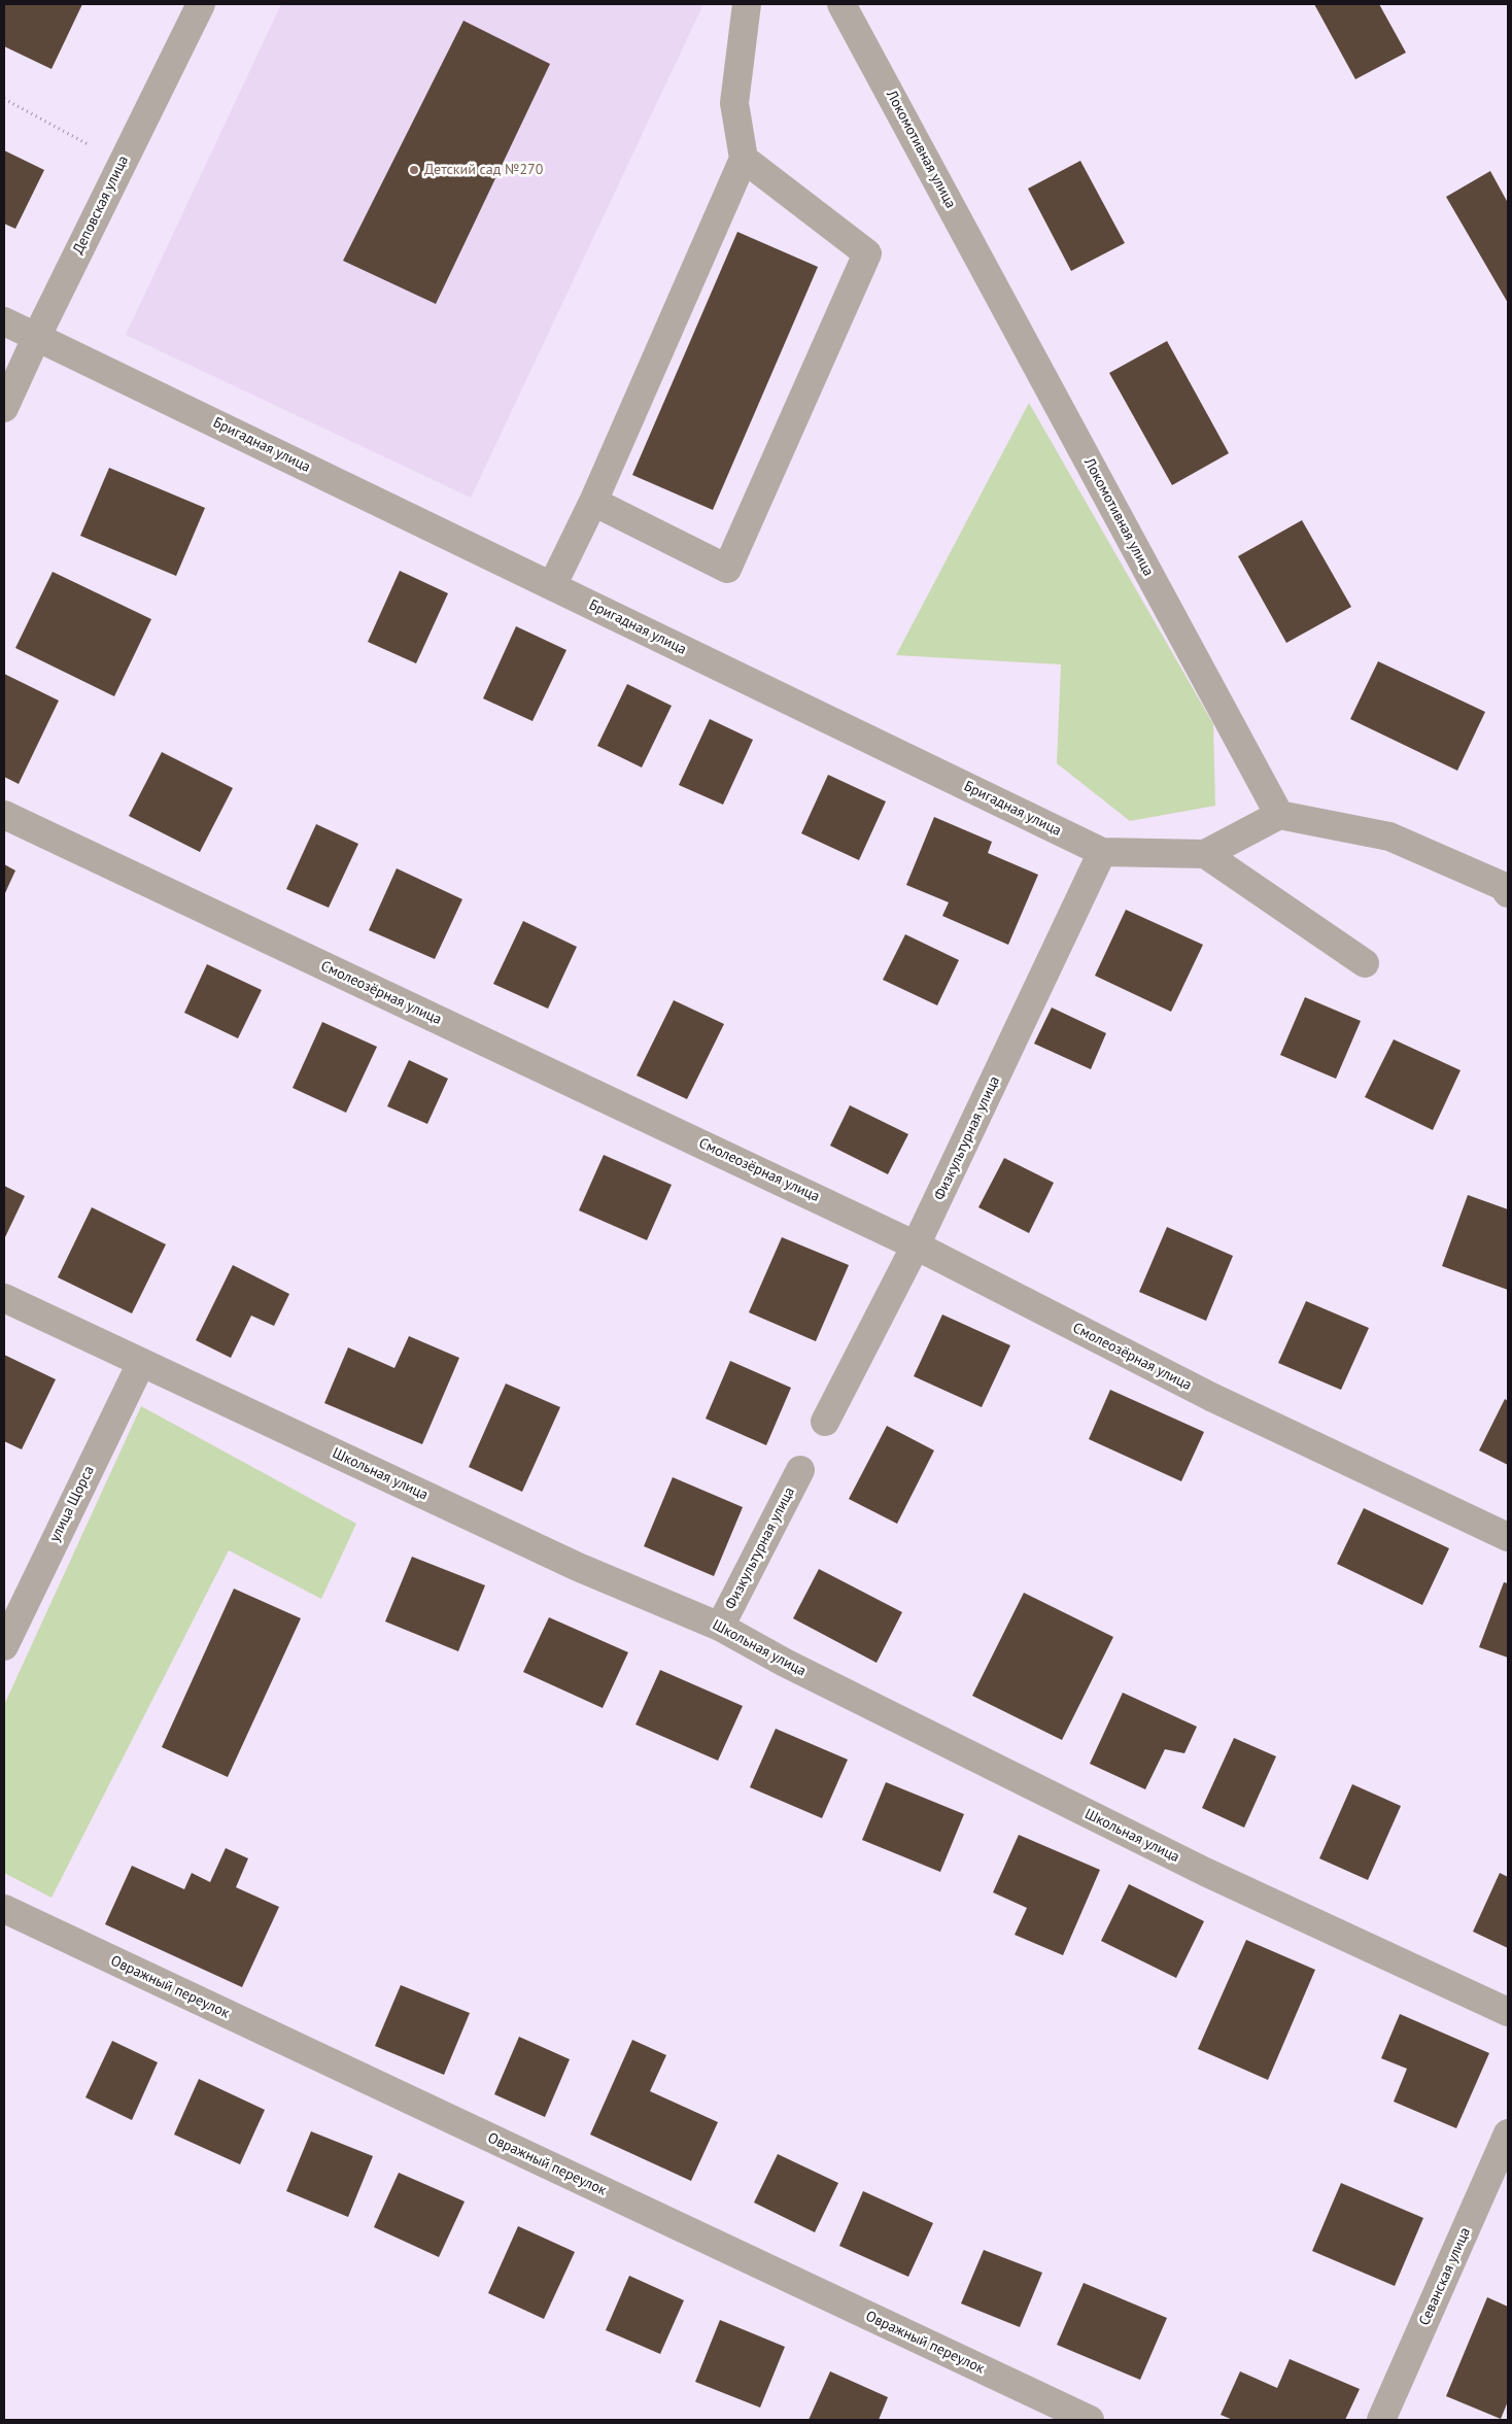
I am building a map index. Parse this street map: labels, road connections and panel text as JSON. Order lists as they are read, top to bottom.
{
  "streets": {
    "street": [
      "Локомотивная улица",
      "Деповская улица",
      "Бригадная улица",
      "Смолеозёрная улица",
      "Физкультурная улица",
      "Школьная улица",
      "улица Щорса",
      "Овражный переулок",
      "Севанская улица"
    ]
  },
  "crossings": [
    ["Локомотивная улица", "Бригадная улица"],
    ["Деповская улица", "Бригадная улица"],
    ["Бригадная улица", "Физкультурная улица"],
    ["Смолеозёрная улица", "Физкультурная улица"],
    ["Физкультурная улица", "Школьная улица"],
    ["Школьная улица", "улица Щорса"]
  ],
  "places": ["Детский сад №270"]
}
